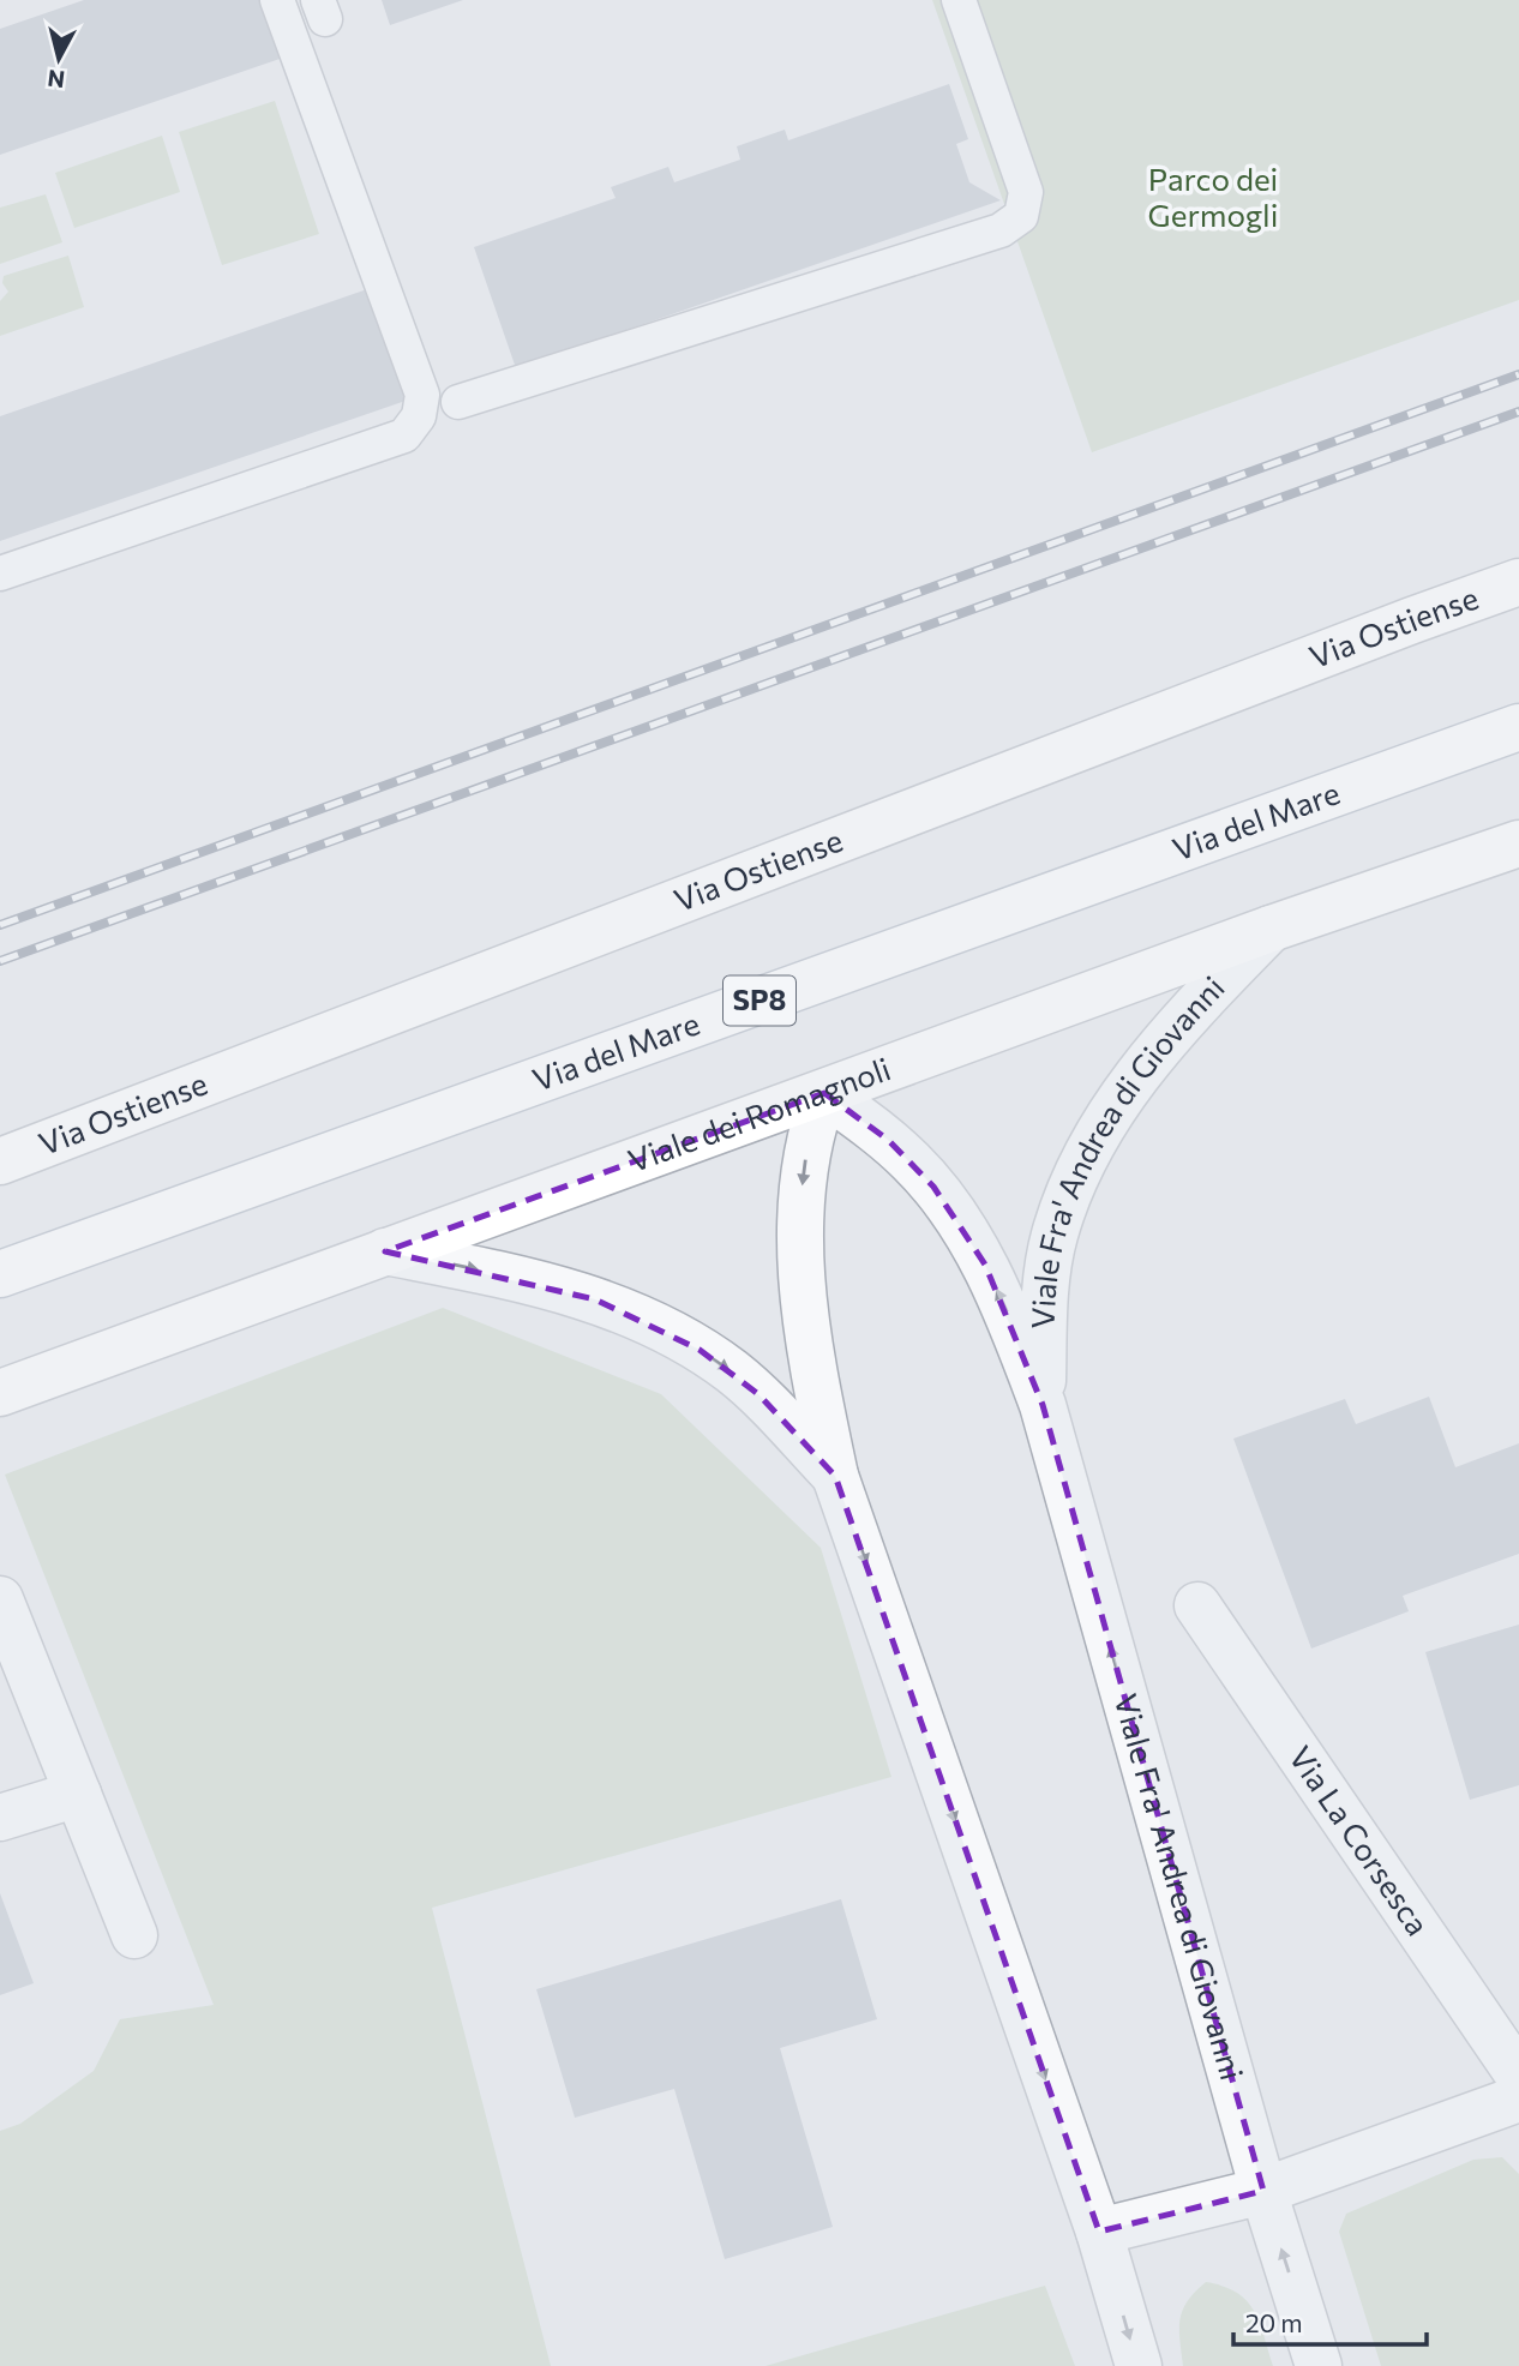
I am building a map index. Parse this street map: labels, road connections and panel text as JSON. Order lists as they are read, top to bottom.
{
  "streets": {
    "main road": [
      "Via Ostiense",
      "Via del Mare",
      "SP8",
      "Viale dei Romagnoli"
    ],
    "street": ["Viale Fra' Andrea di Giovanni", "Via La Corsesca"]
  },
  "crossings": [
    ["Viale dei Romagnoli", "Viale Fra' Andrea di Giovanni"]
  ],
  "parks": ["Parco dei Germogli"],
  "scale_bar": "20 m",
  "north": "bottom"
}
